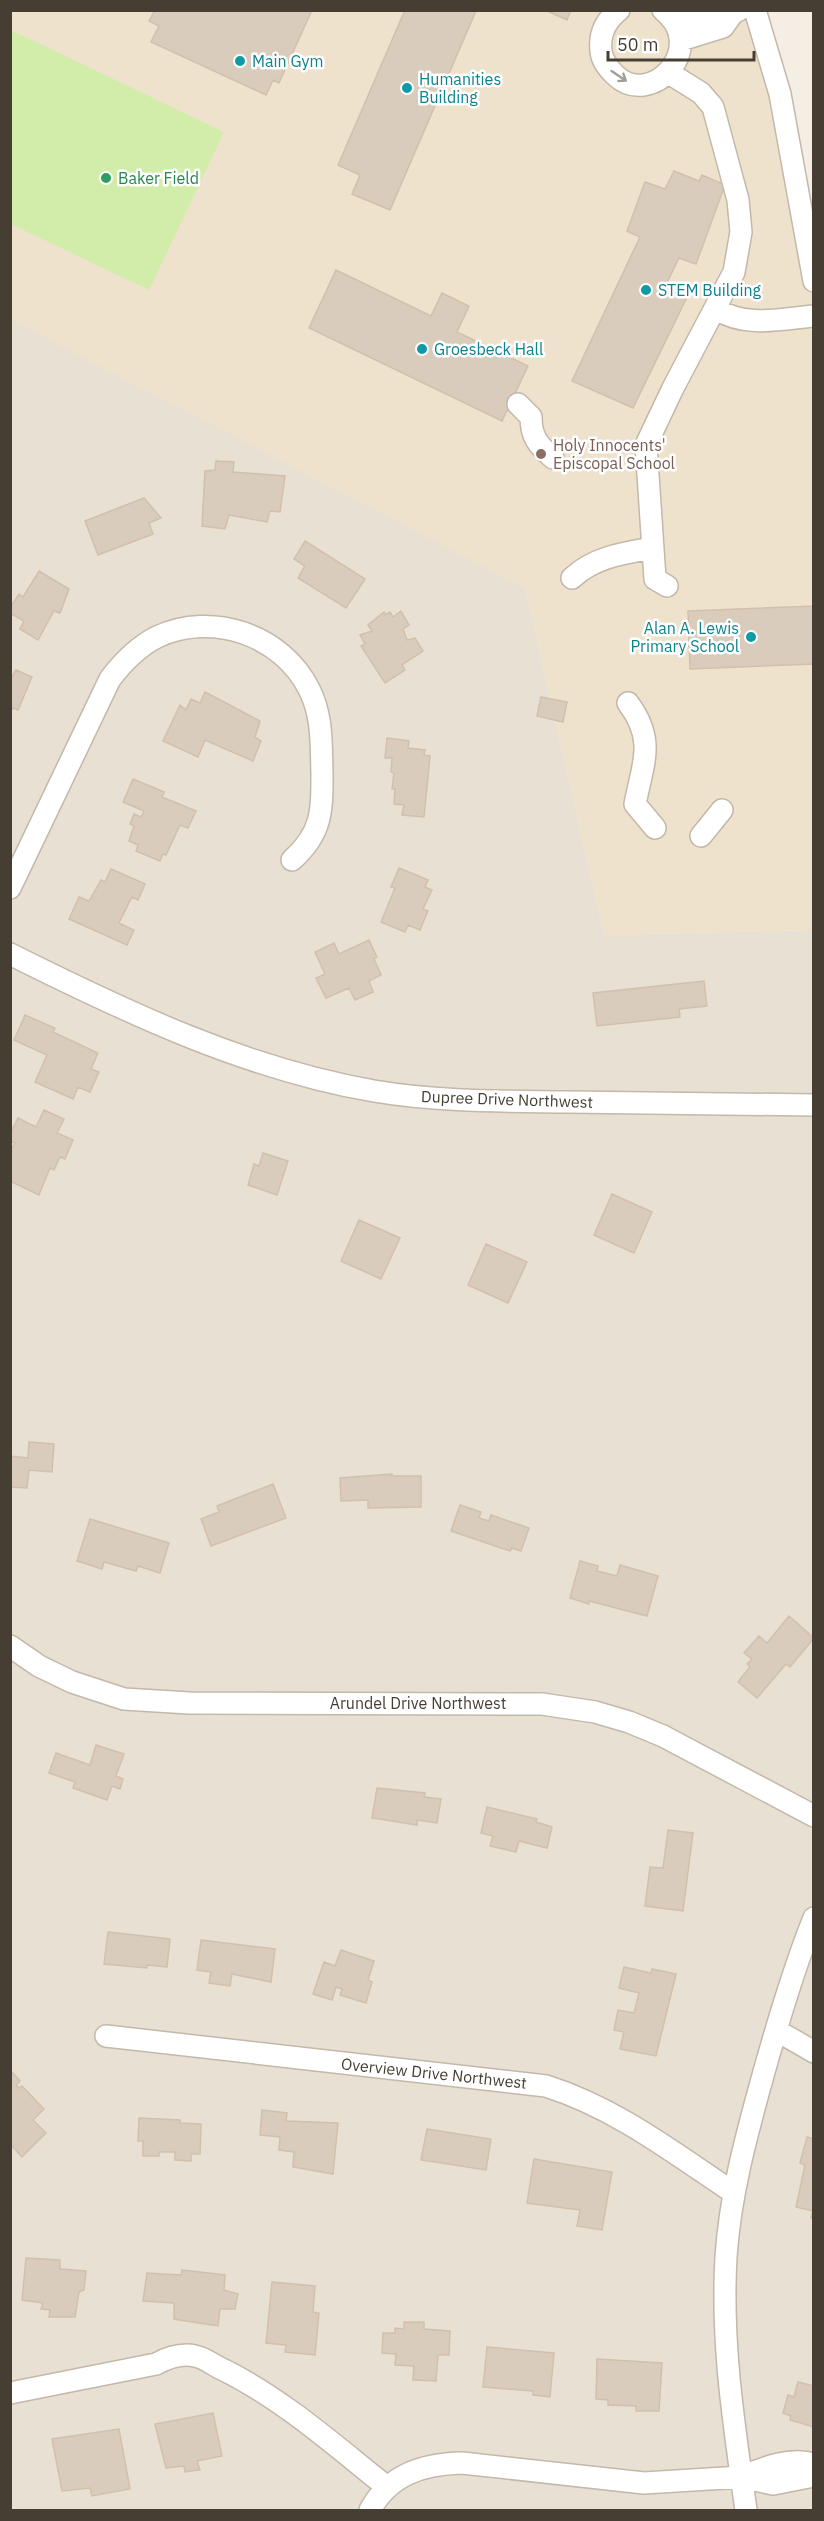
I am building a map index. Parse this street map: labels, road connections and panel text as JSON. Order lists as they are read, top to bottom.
{
  "streets": {
    "street": ["Dupree Drive Northwest", "Arundel Drive Northwest", "Overview Drive Northwest"]
  },
  "places": [
    "Main Gym",
    "Humanities Building",
    "Baker Field",
    "STEM Building",
    "Groesbeck Hall",
    "Holy Innocents' Episcopal School",
    "Alan A. Lewis Primary School"
  ],
  "scale_bar": "50 m"
}
